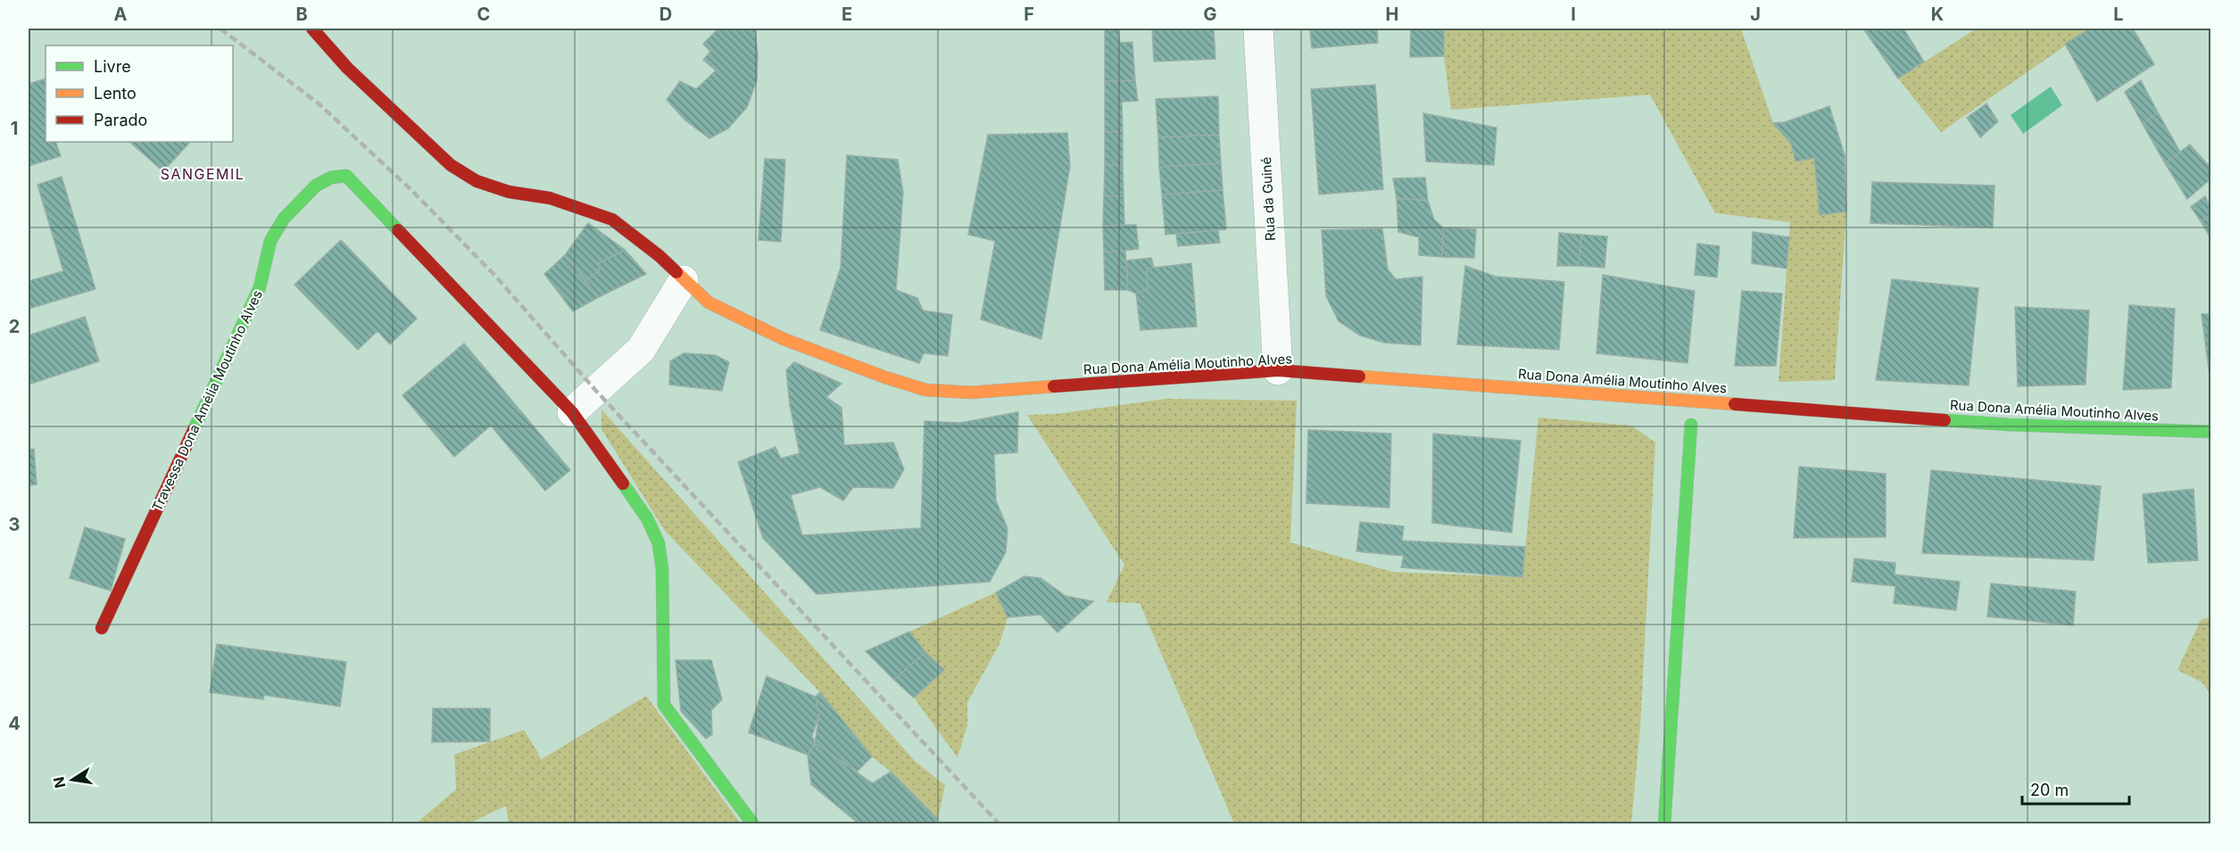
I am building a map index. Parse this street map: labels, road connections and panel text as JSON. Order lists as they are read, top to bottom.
{
  "streets": {
    "street": ["Rua da Guiné", "Rua Dona Amélia Moutinho Alves", "Travessa Dona Amélia Moutinho Alves"]
  },
  "crossings": [
    ["Rua da Guiné", "Rua Dona Amélia Moutinho Alves"]
  ],
  "districts": ["SANGEMIL"],
  "legend": ["Livre", "Lento", "Parado"],
  "scale_bar": "20 m",
  "north": "left",
  "grid": {
    "columns": [
      "A",
      "B",
      "C",
      "D",
      "E",
      "F",
      "G",
      "H",
      "I",
      "J",
      "K",
      "L"
    ],
    "rows": [
      "1",
      "2",
      "3",
      "4"
    ]
  }
}
